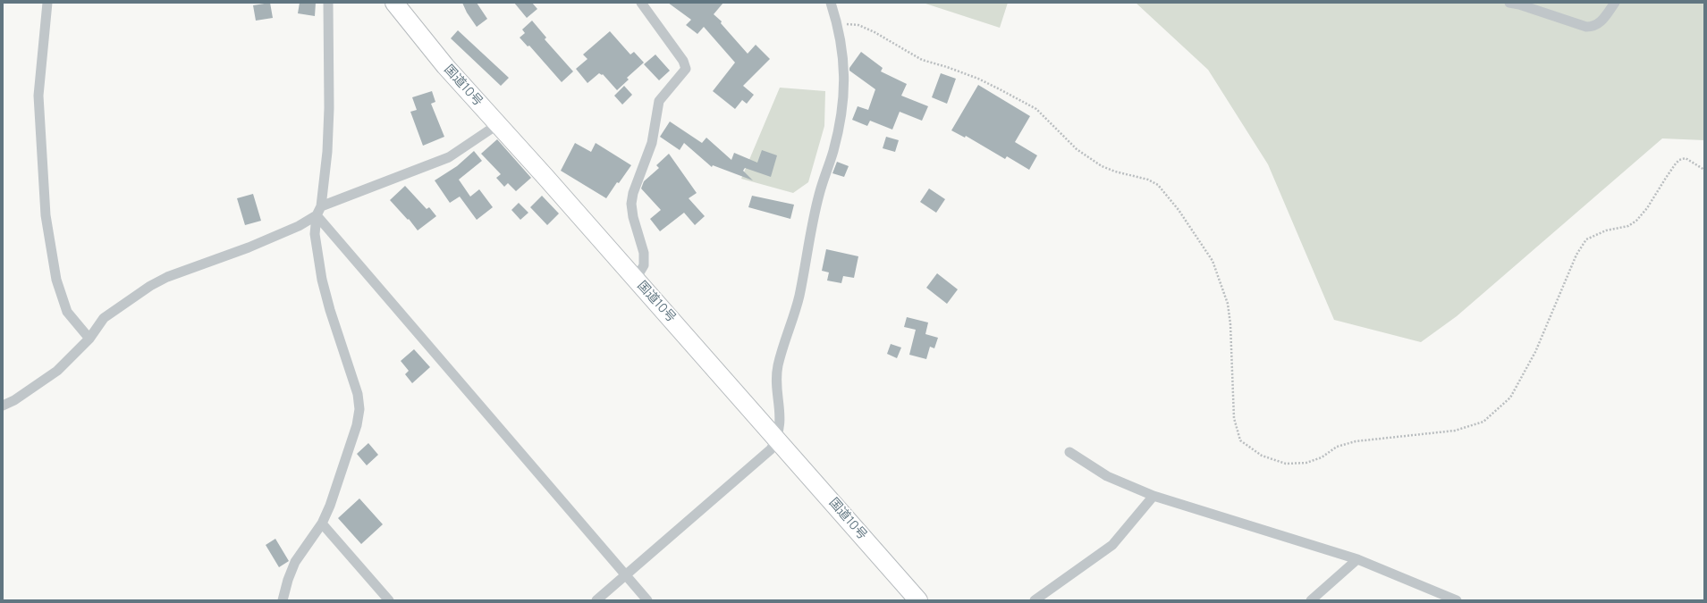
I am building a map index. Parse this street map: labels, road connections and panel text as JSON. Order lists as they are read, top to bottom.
{
  "streets": {
    "highway": ["国道10号"]
  }
}
